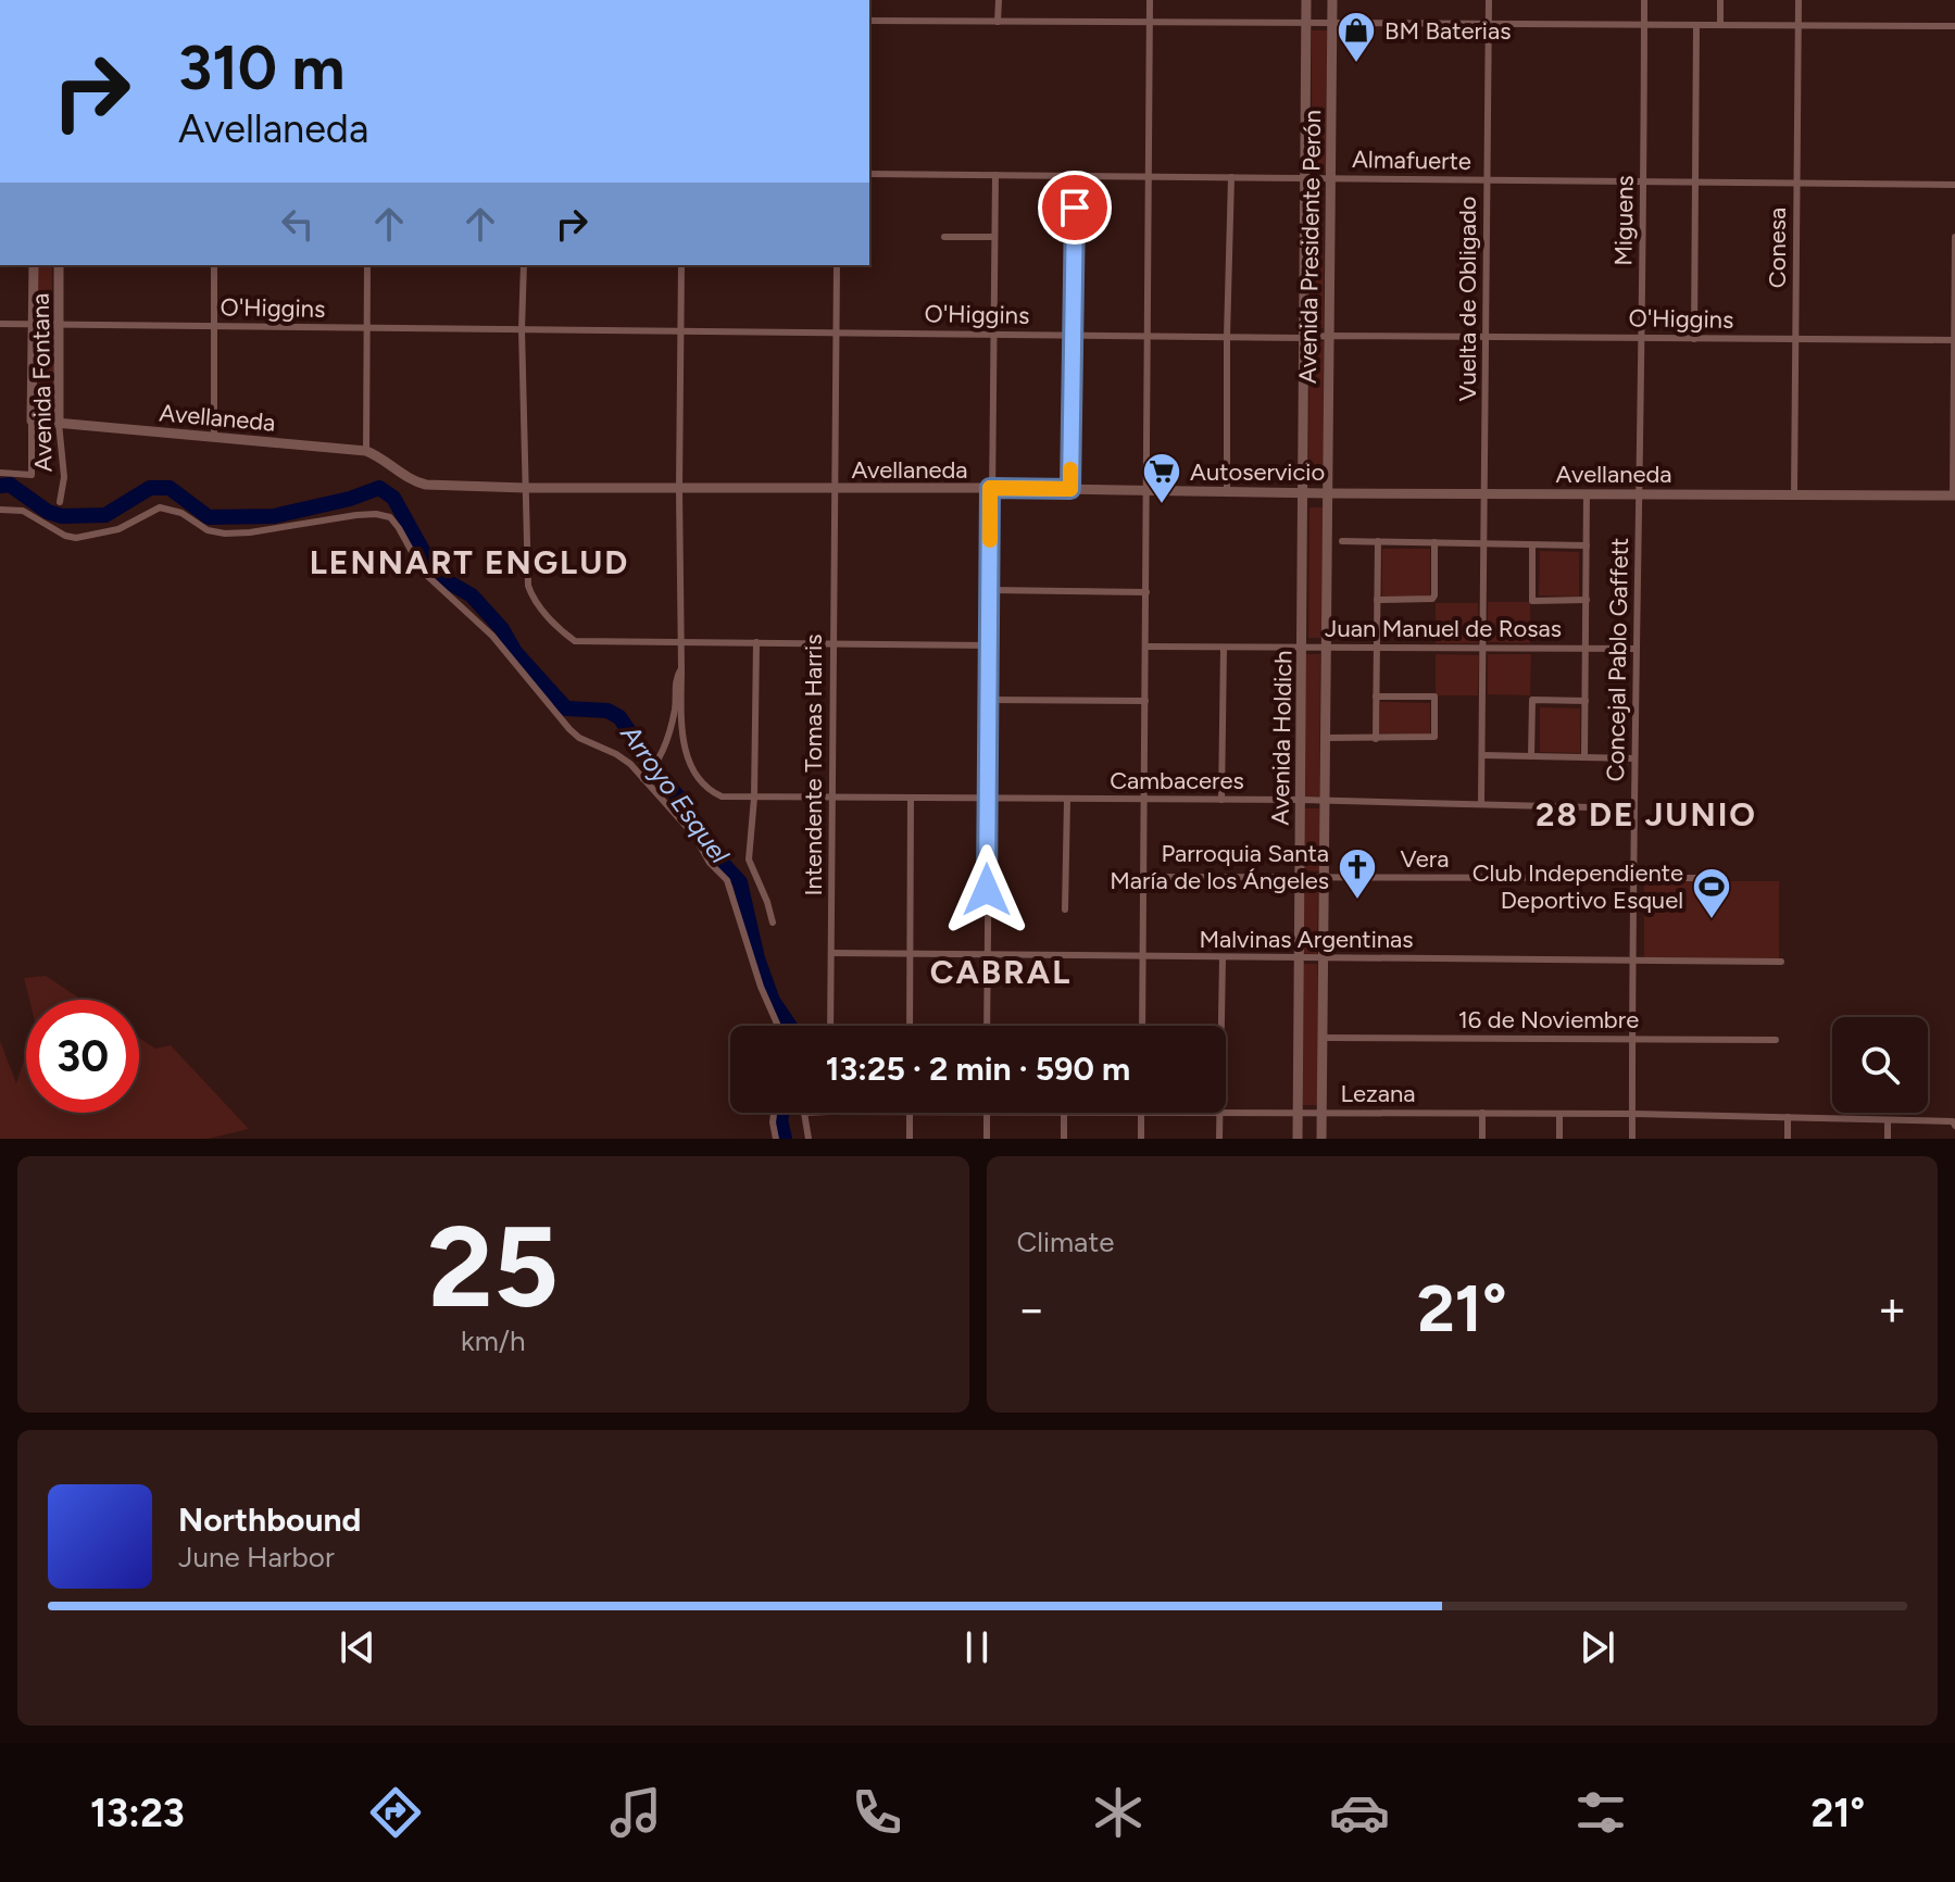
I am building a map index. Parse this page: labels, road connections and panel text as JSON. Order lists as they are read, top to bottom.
{
  "streets": {
    "street": [
      "Almafuerte",
      "Miguens",
      "Avenida Presidente Perón",
      "Conesa",
      "Vuelta de Obligado",
      "O'Higgins",
      "Avenida Fontana",
      "Avellaneda",
      "Juan Manuel de Rosas",
      "Concejal Pablo Gaffett",
      "Avenida Holdich",
      "Intendente Tomas Harris",
      "Cambaceres",
      "Vera",
      "Malvinas Argentinas",
      "16 de Noviembre",
      "Lezana"
    ]
  },
  "crossings": [
    ["Almafuerte", "Miguens"],
    ["Almafuerte", "Avenida Presidente Perón"],
    ["Almafuerte", "Conesa"],
    ["Almafuerte", "Vuelta de Obligado"],
    ["Miguens", "O'Higgins"],
    ["Miguens", "Avellaneda"],
    ["Miguens", "Concejal Pablo Gaffett"],
    ["Avenida Presidente Perón", "O'Higgins"],
    ["Avenida Presidente Perón", "Avellaneda"],
    ["Avenida Presidente Perón", "Avenida Holdich"],
    ["Conesa", "O'Higgins"],
    ["Conesa", "Avellaneda"],
    ["Vuelta de Obligado", "O'Higgins"],
    ["Vuelta de Obligado", "Avellaneda"],
    ["Vuelta de Obligado", "Juan Manuel de Rosas"],
    ["Vuelta de Obligado", "Cambaceres"],
    ["O'Higgins", "Avenida Fontana"],
    ["O'Higgins", "Intendente Tomas Harris"],
    ["Avenida Fontana", "Avellaneda"],
    ["Avellaneda", "Concejal Pablo Gaffett"],
    ["Avellaneda", "Avenida Holdich"],
    ["Avellaneda", "Intendente Tomas Harris"],
    ["Juan Manuel de Rosas", "Concejal Pablo Gaffett"],
    ["Juan Manuel de Rosas", "Avenida Holdich"],
    ["Concejal Pablo Gaffett", "Cambaceres"],
    ["Concejal Pablo Gaffett", "Vera"],
    ["Concejal Pablo Gaffett", "Malvinas Argentinas"],
    ["Concejal Pablo Gaffett", "16 de Noviembre"],
    ["Concejal Pablo Gaffett", "Lezana"],
    ["Avenida Holdich", "Cambaceres"],
    ["Avenida Holdich", "Vera"],
    ["Avenida Holdich", "Malvinas Argentinas"],
    ["Avenida Holdich", "16 de Noviembre"],
    ["Avenida Holdich", "Lezana"],
    ["Intendente Tomas Harris", "Cambaceres"],
    ["Intendente Tomas Harris", "Malvinas Argentinas"]
  ],
  "districts": ["LENNART ENGLUD", "28 DE JUNIO", "CABRAL"],
  "water": ["Arroyo Esquel"],
  "places": {
    "shop": ["BM Baterias"],
    "supermarket": ["Autoservicio"],
    "church": ["Parroquia Santa María de los Ángeles"],
    "sports": ["Club Independiente Deportivo Esquel"]
  },
  "page": {
    "turn": ["310 m", "Avellaneda"],
    "limit": "30",
    "trip": "13:25 · 2 min · 590 m",
    "tile": [
      ["25", "km/h"],
      "Climate"
    ],
    "heat": ["−", "21°", "+"],
    "song": ["Northbound", "June Harbor"],
    "tabs": ["13:23", "21°"]
  }
}
